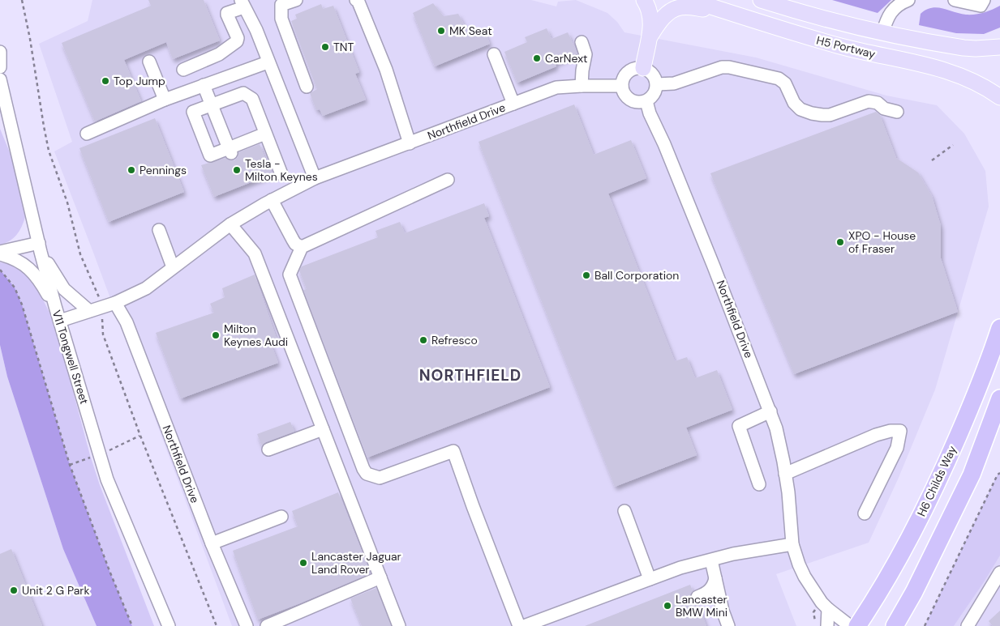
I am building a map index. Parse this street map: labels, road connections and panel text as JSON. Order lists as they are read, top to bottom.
{
  "streets": {
    "highway": ["H6 Childs Way"],
    "main road": ["H5 Portway"],
    "street": ["Northfield Drive", "V11 Tongwell Street"]
  },
  "crossings": [
    ["Northfield Drive", "V11 Tongwell Street"]
  ],
  "districts": ["NORTHFIELD"],
  "places": [
    "MK Seat",
    "TNT",
    "CarNext",
    "Top Jump",
    "Pennings",
    "Tesla - Milton Keynes",
    "XPO - House of Fraser",
    "Ball Corporation",
    "Milton Keynes Audi",
    "Refresco",
    "Lancaster Jaguar Land Rover",
    "Unit 2 G Park",
    "Lancaster BMW Mini"
  ]
}
